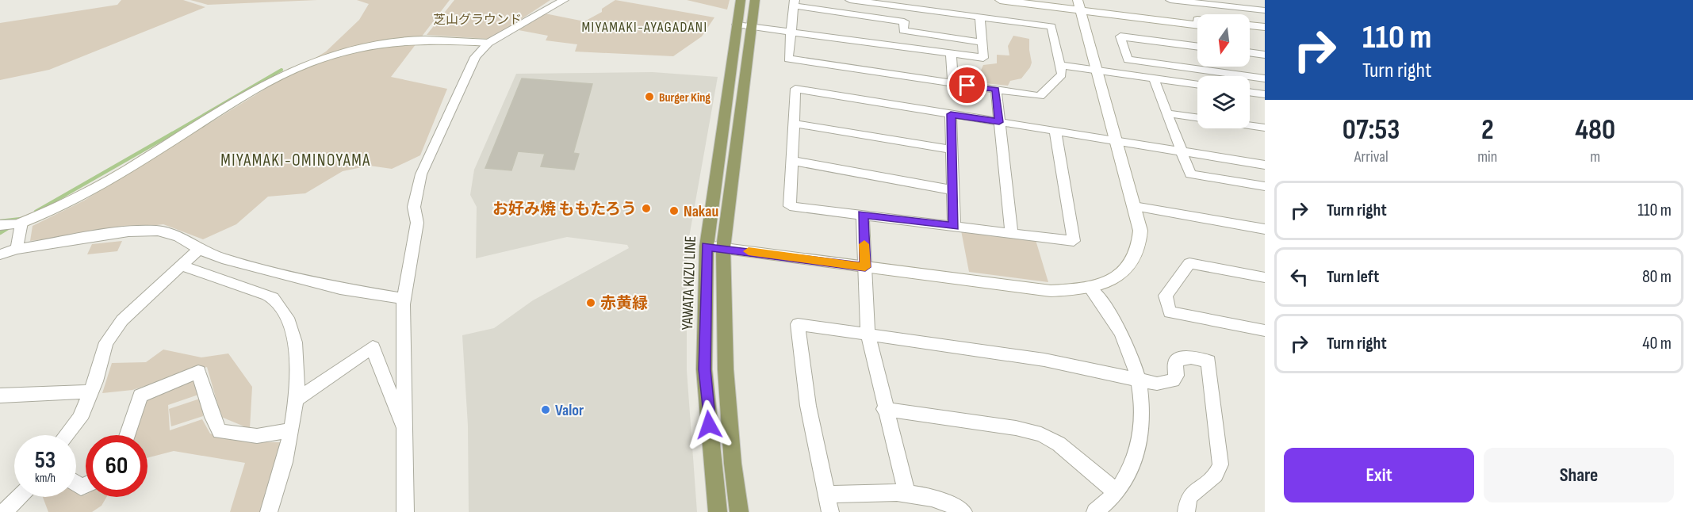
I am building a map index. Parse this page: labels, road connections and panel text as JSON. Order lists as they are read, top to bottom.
{
  "streets": {
    "main road": ["YAWATA KIZU LINE"]
  },
  "districts": ["MIYAMAKI-AYAGADANI", "MIYAMAKI-OMINOYAMA"],
  "parks": ["芝山グラウンド"],
  "places": [
    "Burger King",
    "お好み焼 ももたろう",
    "Nakau",
    "赤黄緑",
    "Valor"
  ],
  "north": "bottom",
  "page": {
    "turn": ["110 m", "Turn right"],
    "eta": [
      "07:53",
      "Arrival",
      "2",
      "min",
      "480",
      "m"
    ],
    "list": [
      {
        "name": "Turn right",
        "value": "110 m"
      },
      {
        "name": "Turn left",
        "value": "80 m"
      },
      {
        "name": "Turn right",
        "value": "40 m"
      }
    ],
    "speed": "53 km/h",
    "limit": "60",
    "buttons": ["Exit", "Share"]
  }
}
